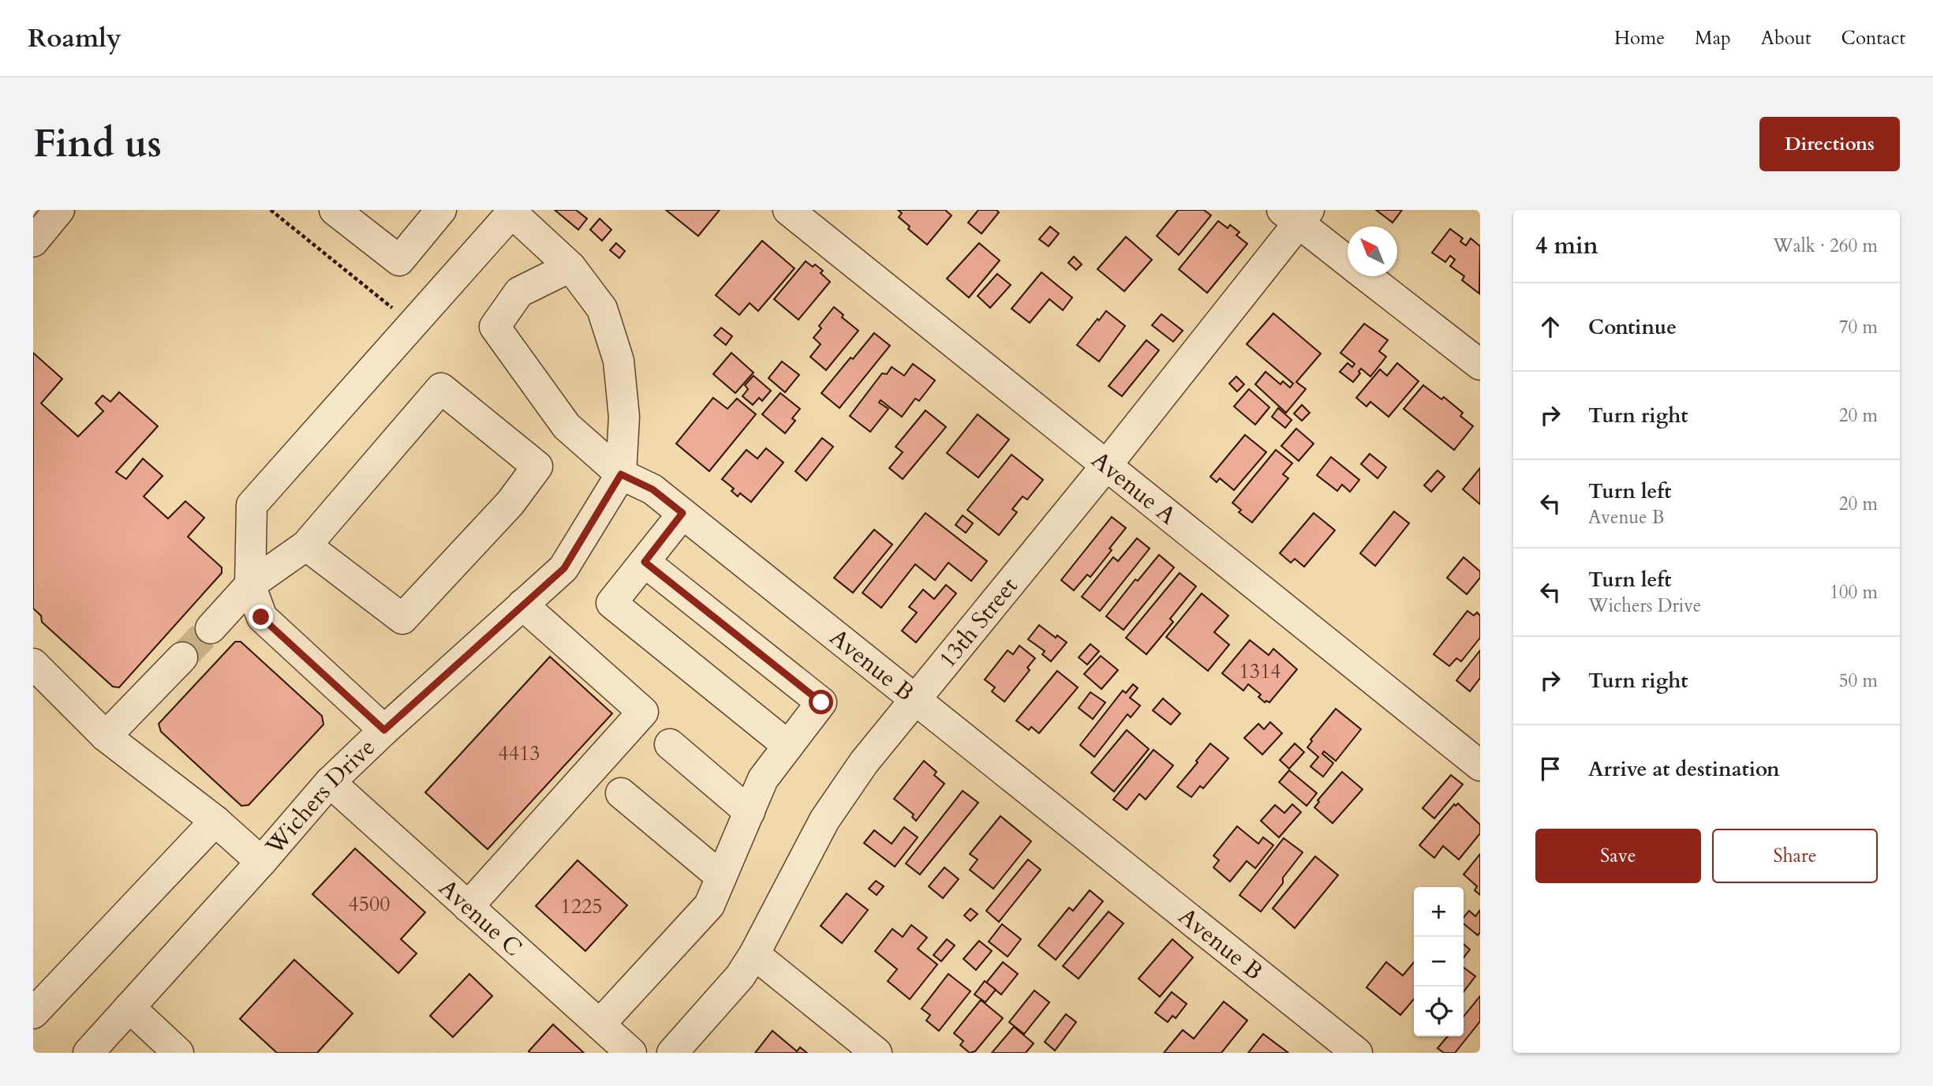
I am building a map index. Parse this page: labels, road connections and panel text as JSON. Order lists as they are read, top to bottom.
{
  "streets": {
    "street": [
      "Avenue A",
      "13th Street",
      "Avenue B",
      "Wichers Drive",
      "Avenue C"
    ]
  },
  "crossings": [
    ["Avenue A", "13th Street"],
    ["13th Street", "Avenue B"],
    ["Avenue B", "Wichers Drive"],
    ["Wichers Drive", "Avenue C"]
  ],
  "house_numbers": [
    "1314",
    "4413",
    "4500",
    "1225"
  ],
  "north": "top left",
  "page": {
    "header": "Roamly",
    "nav": [
      "Home",
      "Map",
      "About",
      "Contact"
    ],
    "buttons": [
      "Directions",
      ["Save", "Share"]
    ],
    "title": "Find us",
    "heading": ["4 min", "Walk · 260 m"],
    "list": [
      ["Continue", "70 m"],
      ["Turn right", "20 m"],
      ["Turn left", "Avenue B", "20 m"],
      ["Turn left", "Wichers Drive", "100 m"],
      ["Turn right", "50 m"],
      "Arrive at destination"
    ],
    "map_buttons": ["+", "−"]
  }
}
